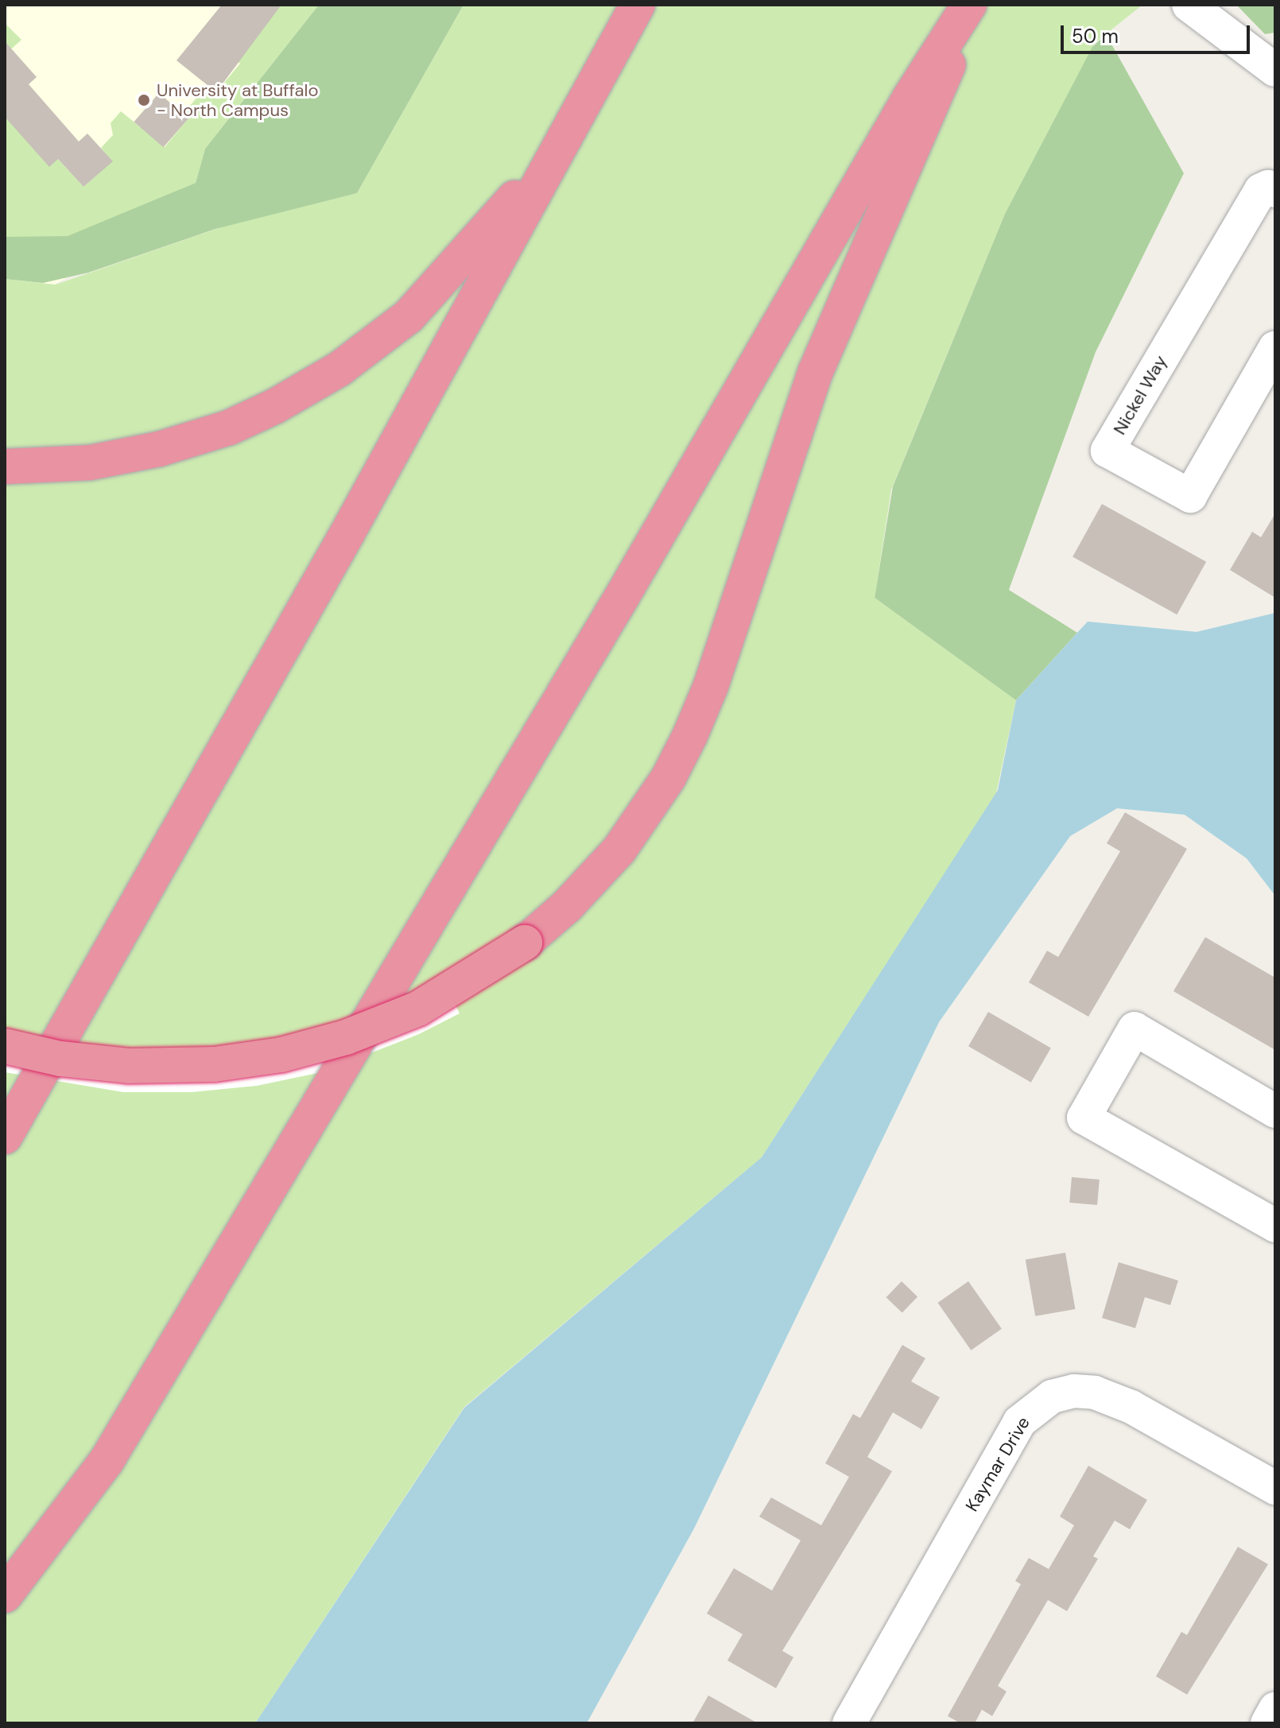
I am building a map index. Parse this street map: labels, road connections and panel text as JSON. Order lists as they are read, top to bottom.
{
  "streets": {
    "street": ["Nickel Way", "Kaymar Drive"]
  },
  "places": ["University at Buffalo - North Campus"],
  "scale_bar": "50 m"
}
